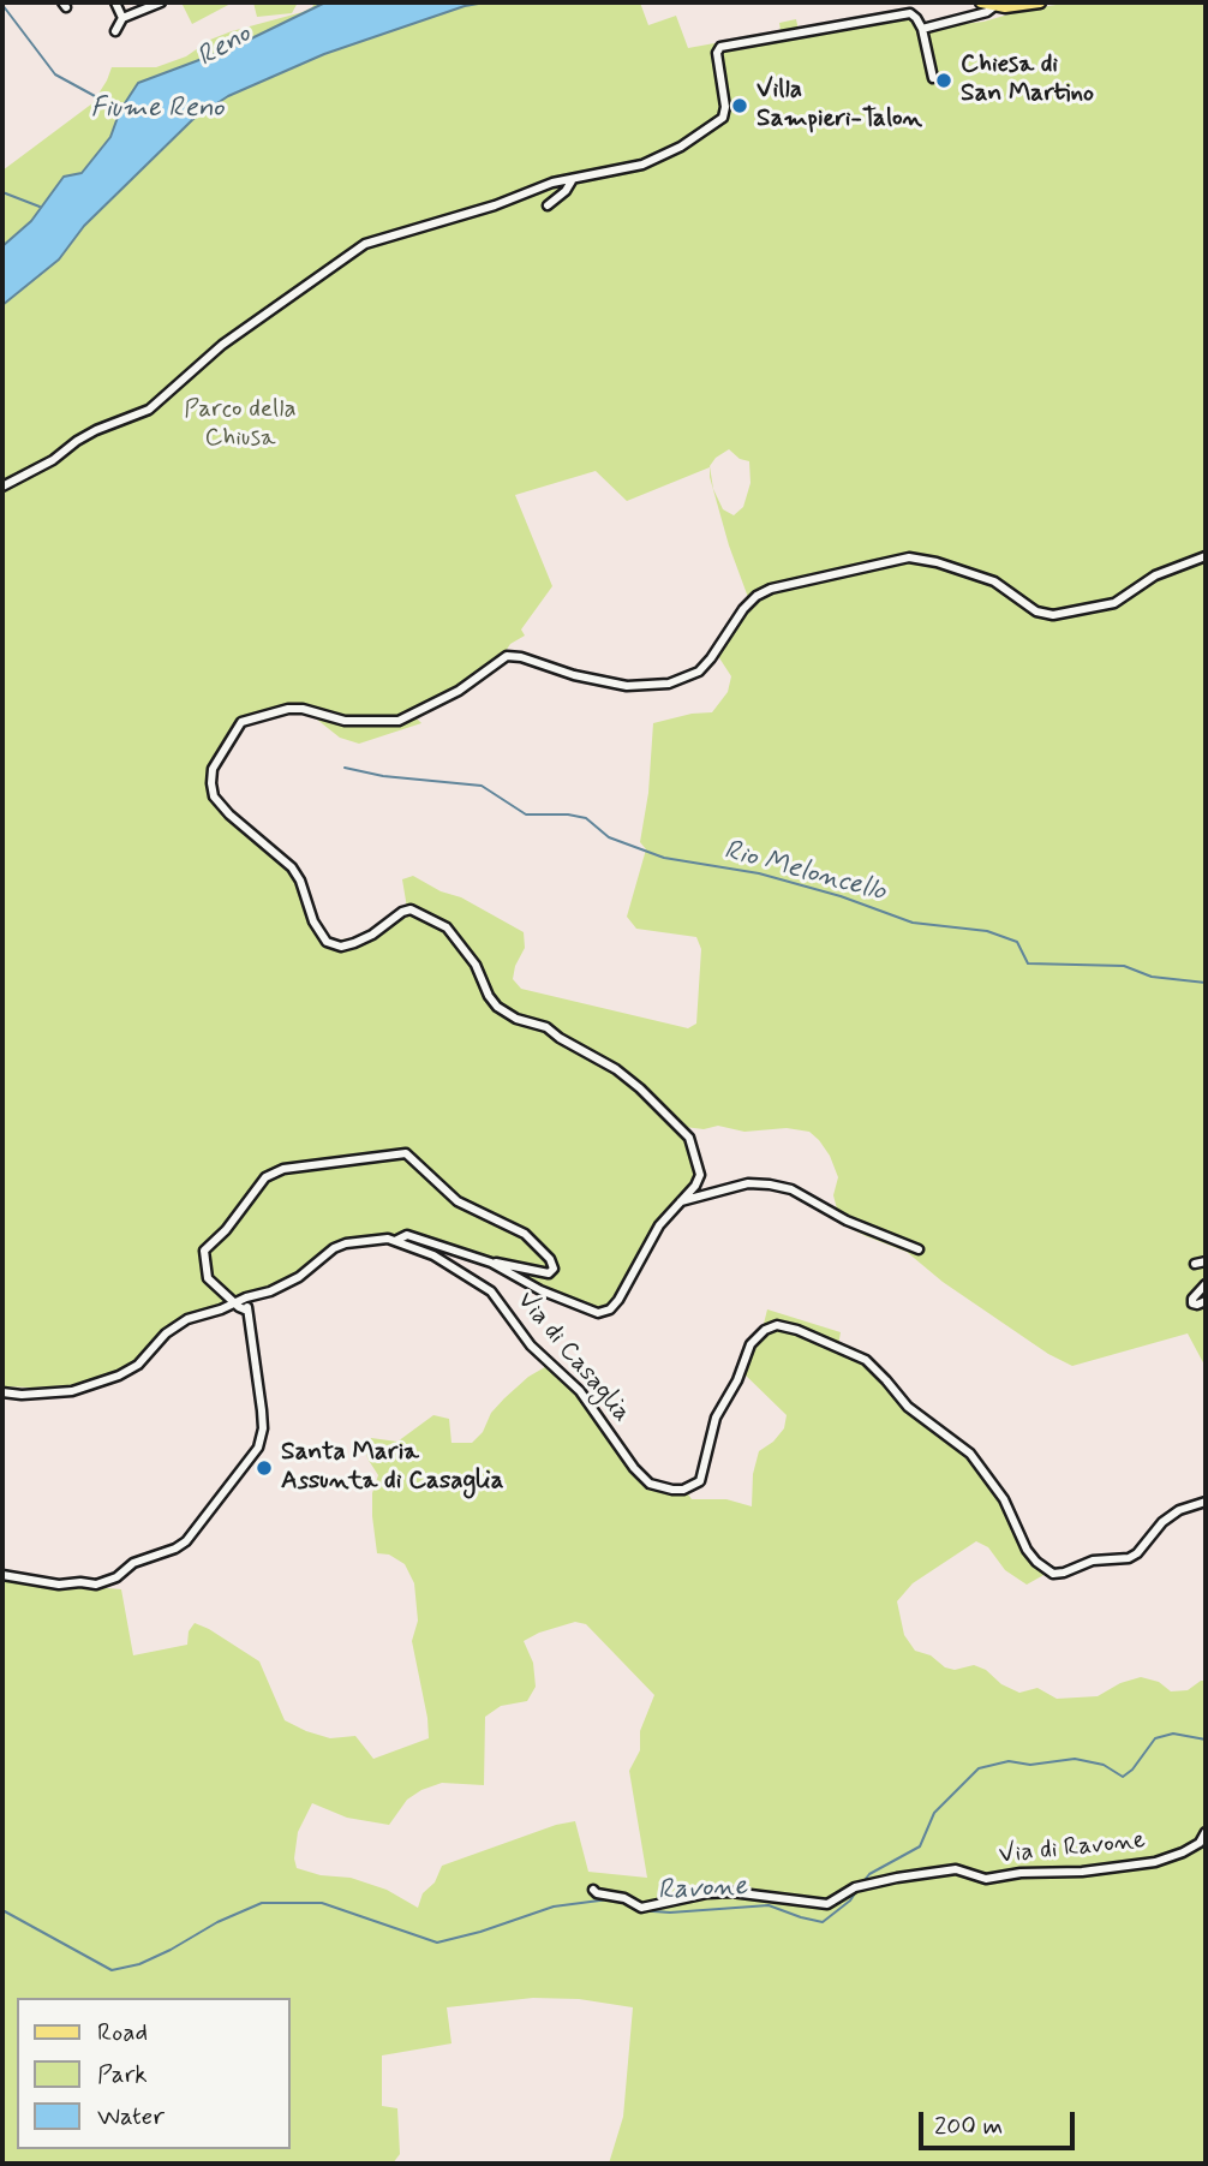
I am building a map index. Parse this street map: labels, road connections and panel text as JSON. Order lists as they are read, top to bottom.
{
  "streets": {
    "street": ["Via di Casaglia", "Via di Ravone"]
  },
  "water": [
    "Reno",
    "Fiume Reno",
    "Rio Meloncello",
    "Ravone"
  ],
  "parks": ["Parco della Chiusa"],
  "places": ["Chiesa di San Martino", "Villa Sampieri-Talon", "Santa Maria Assunta di Casaglia"],
  "legend": ["Road", "Park", "Water"],
  "scale_bar": "200 m"
}
